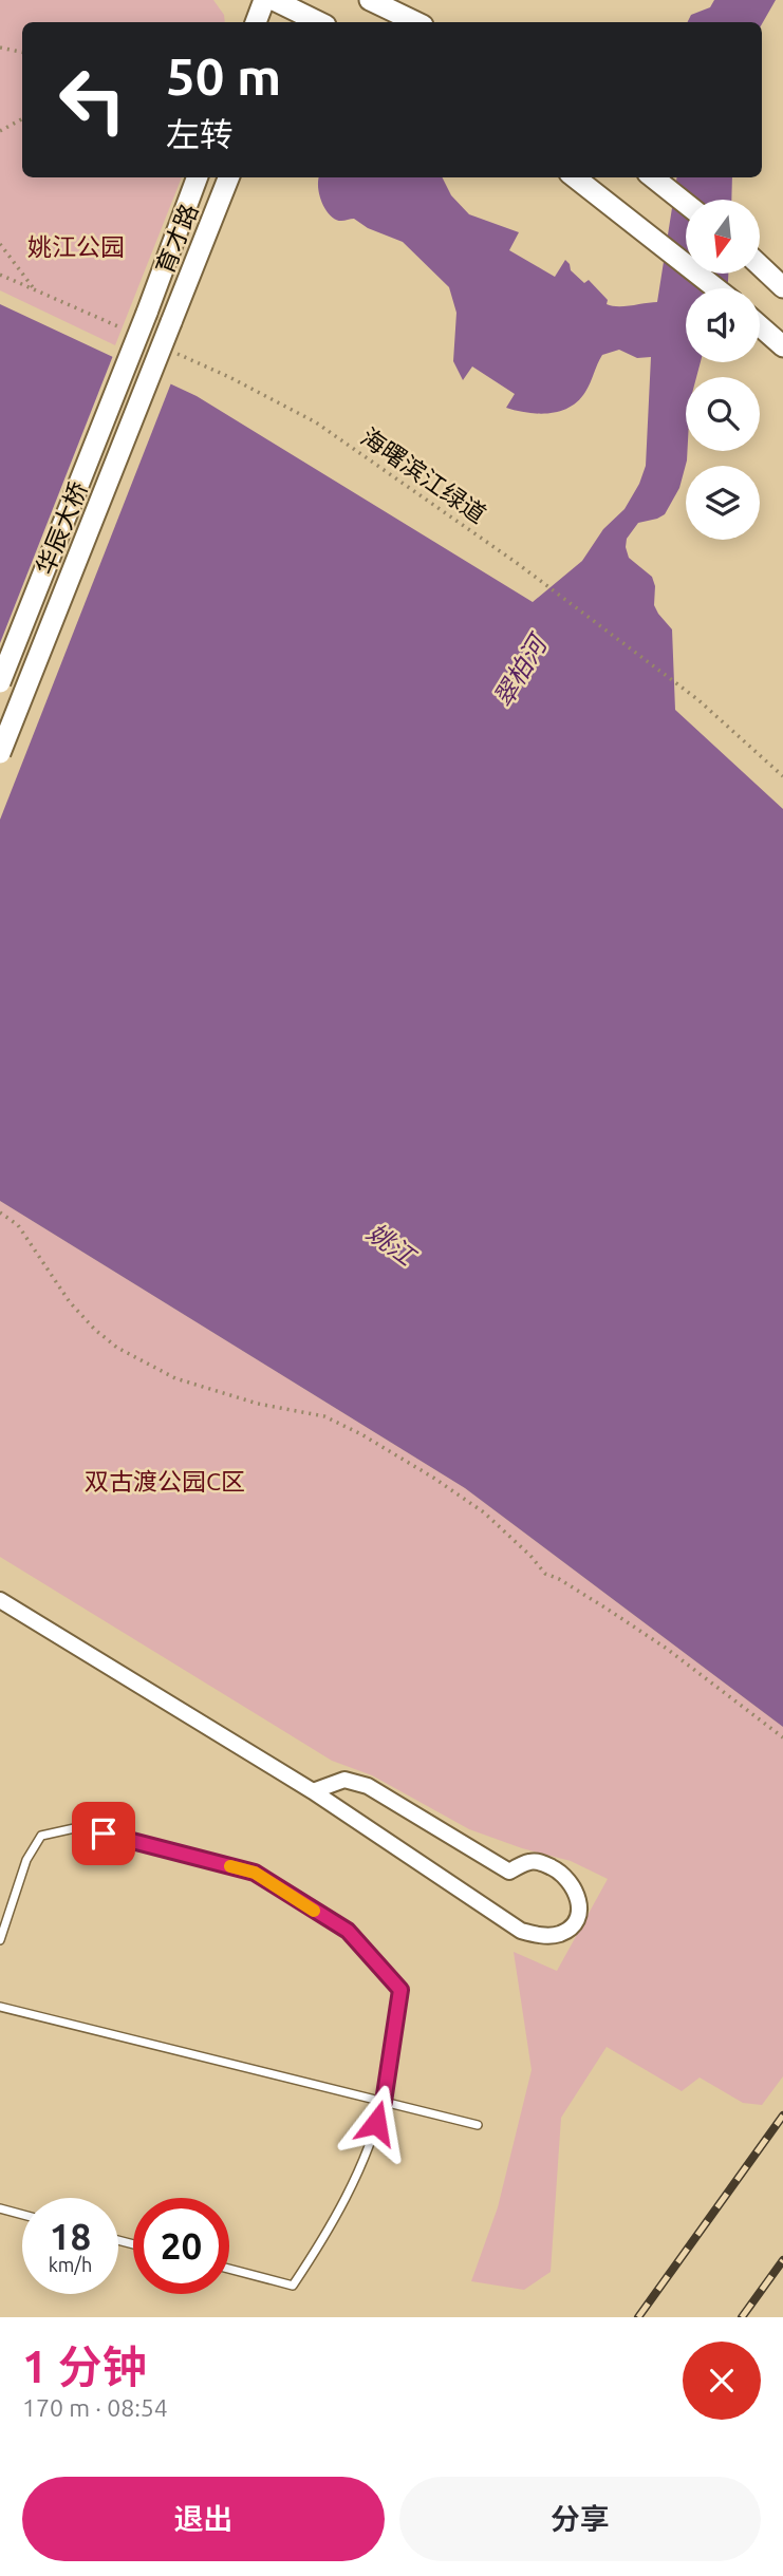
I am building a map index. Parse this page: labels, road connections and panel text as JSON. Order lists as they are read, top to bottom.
{
  "streets": {
    "main road": ["育才路", "华辰大桥"],
    "path": ["海曙滨江绿道"]
  },
  "crossings": [
    ["育才路", "华辰大桥"]
  ],
  "water": ["翠柏河", "姚江"],
  "parks": ["姚江公园", "双古渡公园C区"],
  "north": "bottom",
  "page": {
    "turn": ["50 m", "左转"],
    "speed": "18 km/h",
    "limit": "20",
    "heading": ["1 分钟", "170 m · 08:54"],
    "buttons": ["退出", "分享"]
  }
}
